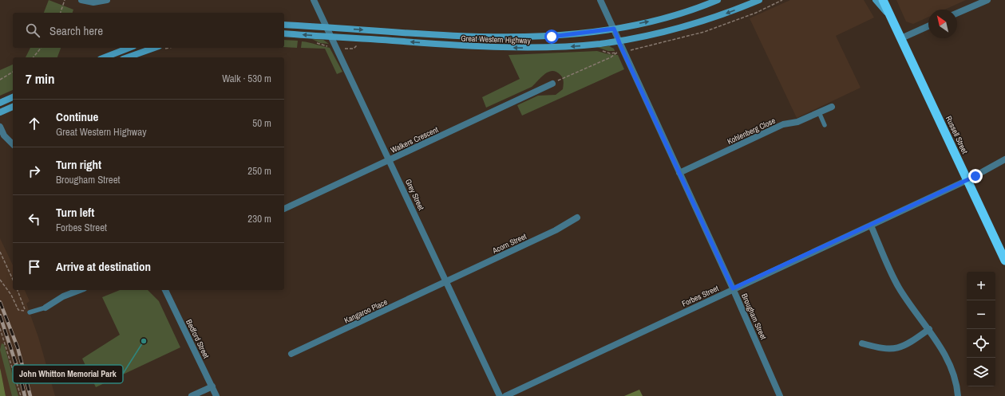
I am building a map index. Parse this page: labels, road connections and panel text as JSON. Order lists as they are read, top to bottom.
{
  "streets": {
    "highway": ["Russell Street"],
    "main road": ["Great Western Highway"],
    "street": [
      "Kohlenberg Close",
      "Walkers Crescent",
      "Grey Street",
      "Acorn Street",
      "Forbes Street",
      "Kangaroo Place",
      "Brougham Street",
      "Bedford Street"
    ]
  },
  "crossings": [
    ["Great Western Highway", "Grey Street"],
    ["Great Western Highway", "Brougham Street"],
    ["Kohlenberg Close", "Brougham Street"],
    ["Russell Street", "Forbes Street"],
    ["Walkers Crescent", "Grey Street"],
    ["Grey Street", "Acorn Street"],
    ["Grey Street", "Kangaroo Place"],
    ["Acorn Street", "Kangaroo Place"],
    ["Forbes Street", "Brougham Street"]
  ],
  "places": ["John Whitton Memorial Park"],
  "north": "top left",
  "page": {
    "search": "Search here",
    "heading": ["7 min", "Walk · 530 m"],
    "list": [
      ["Continue", "Great Western Highway", "50 m"],
      ["Turn right", "Brougham Street", "250 m"],
      ["Turn left", "Forbes Street", "230 m"],
      "Arrive at destination"
    ],
    "map_buttons": ["+", "−"]
  }
}
